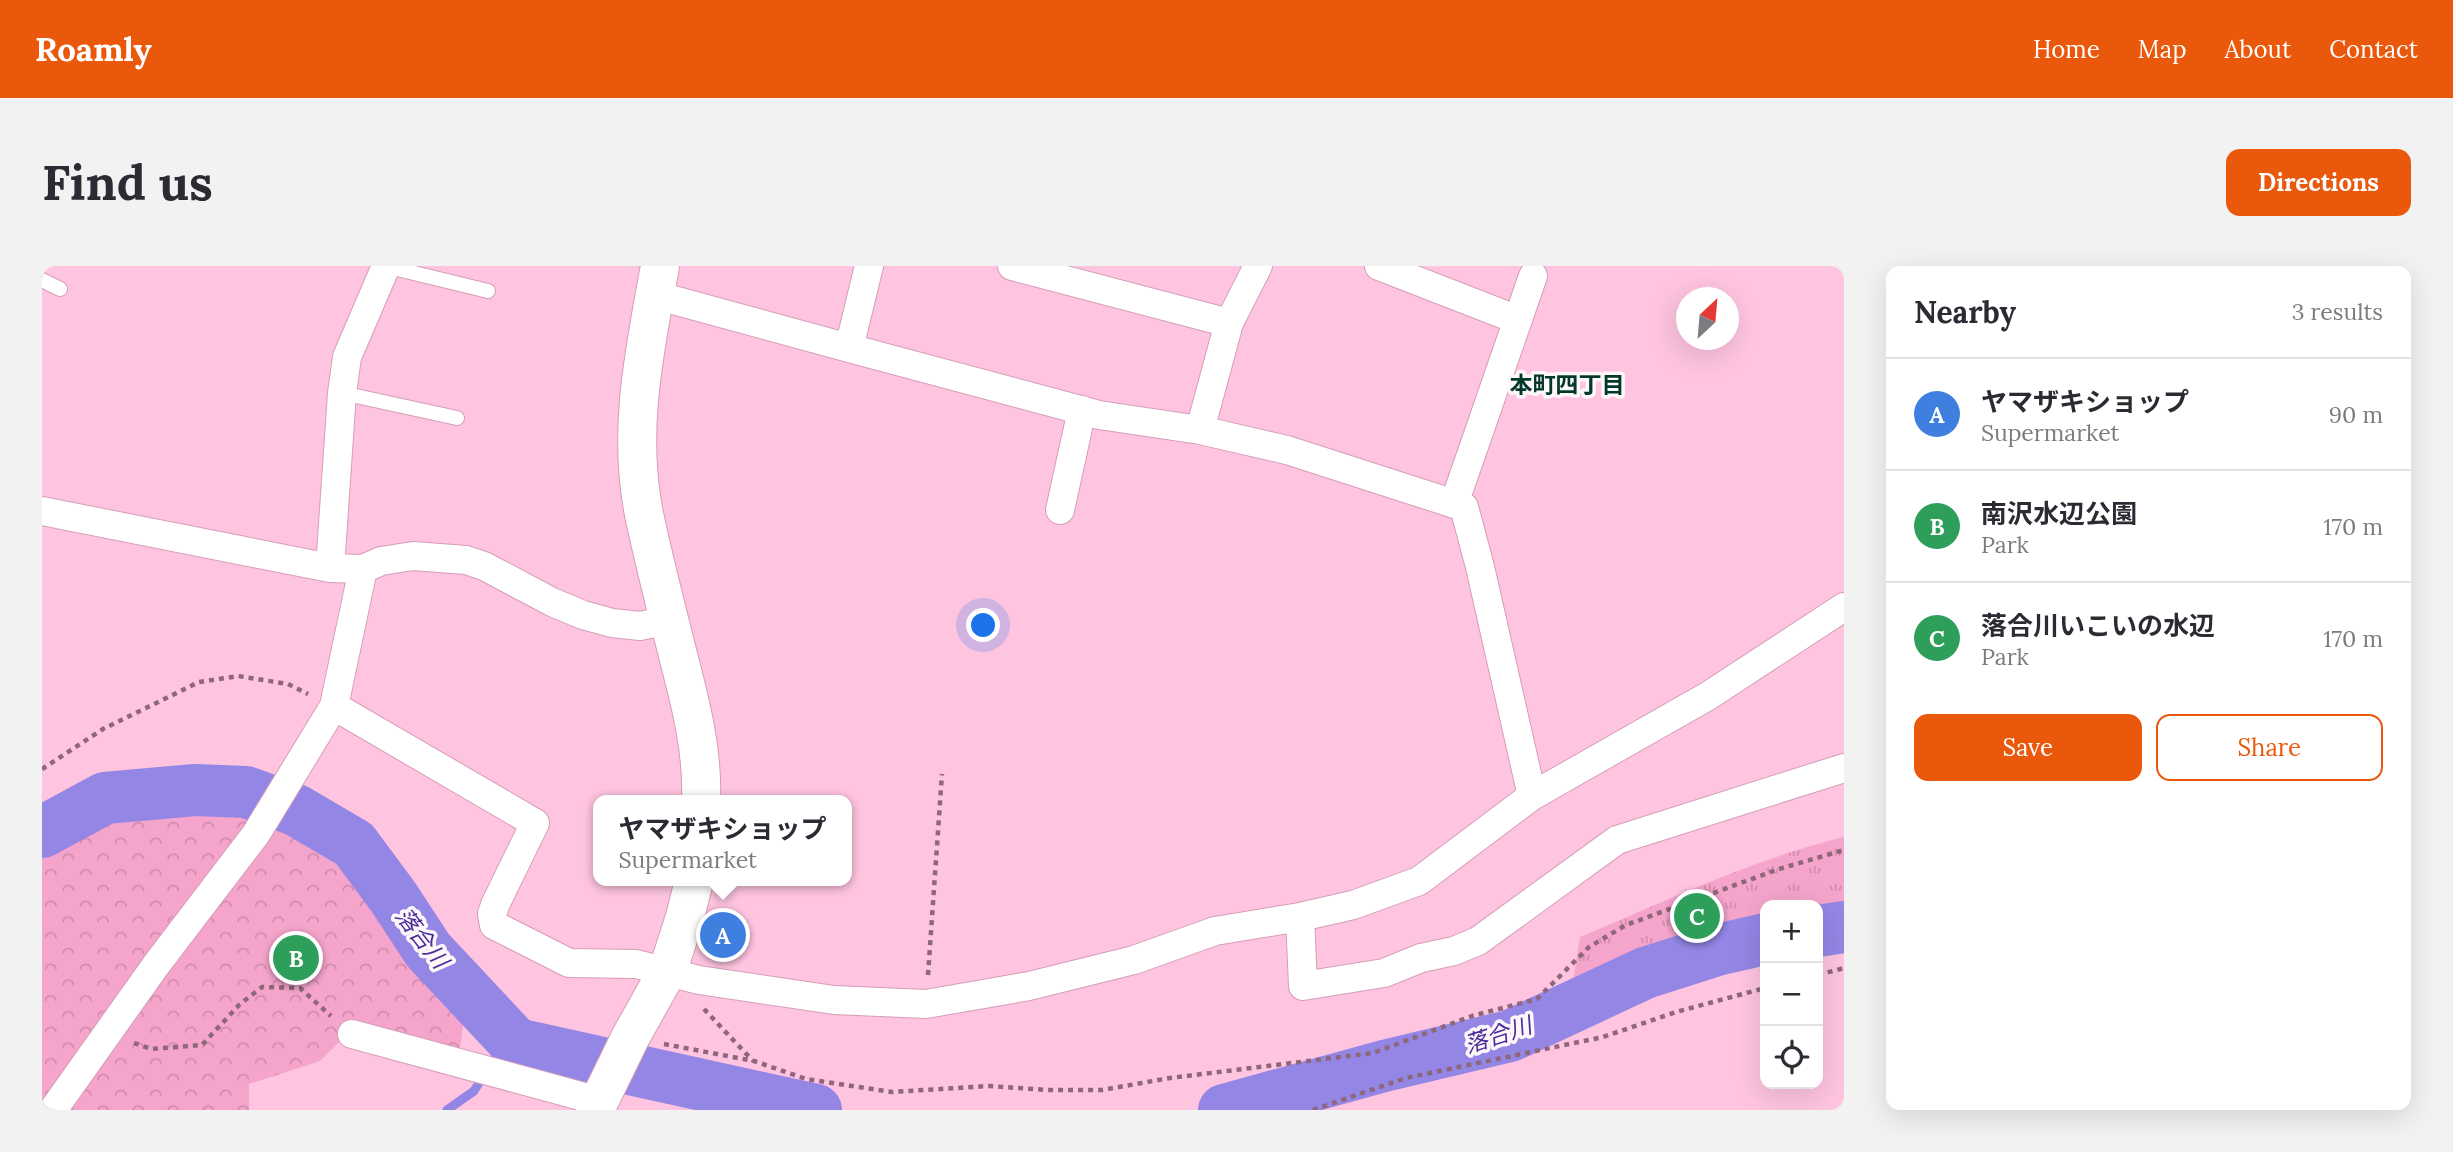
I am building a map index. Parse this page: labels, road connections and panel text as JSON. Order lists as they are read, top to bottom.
{
  "districts": ["本町四丁目"],
  "water": ["落合川"],
  "north": "top right",
  "page": {
    "header": "Roamly",
    "nav": [
      "Home",
      "Map",
      "About",
      "Contact"
    ],
    "buttons": [
      "Directions",
      ["Save", "Share"]
    ],
    "title": "Find us",
    "heading": ["Nearby", "3 results"],
    "list": [
      {
        "mark": "A",
        "name": "ヤマザキショップ",
        "note": "Supermarket",
        "value": "90 m"
      },
      {
        "mark": "B",
        "name": "南沢水辺公園",
        "note": "Park",
        "value": "170 m"
      },
      {
        "mark": "C",
        "name": "落合川いこいの水辺",
        "note": "Park",
        "value": "170 m"
      }
    ],
    "popup": ["ヤマザキショップ", "Supermarket"],
    "pins": ["C", "A", "B"],
    "map_buttons": ["+", "−"]
  }
}
